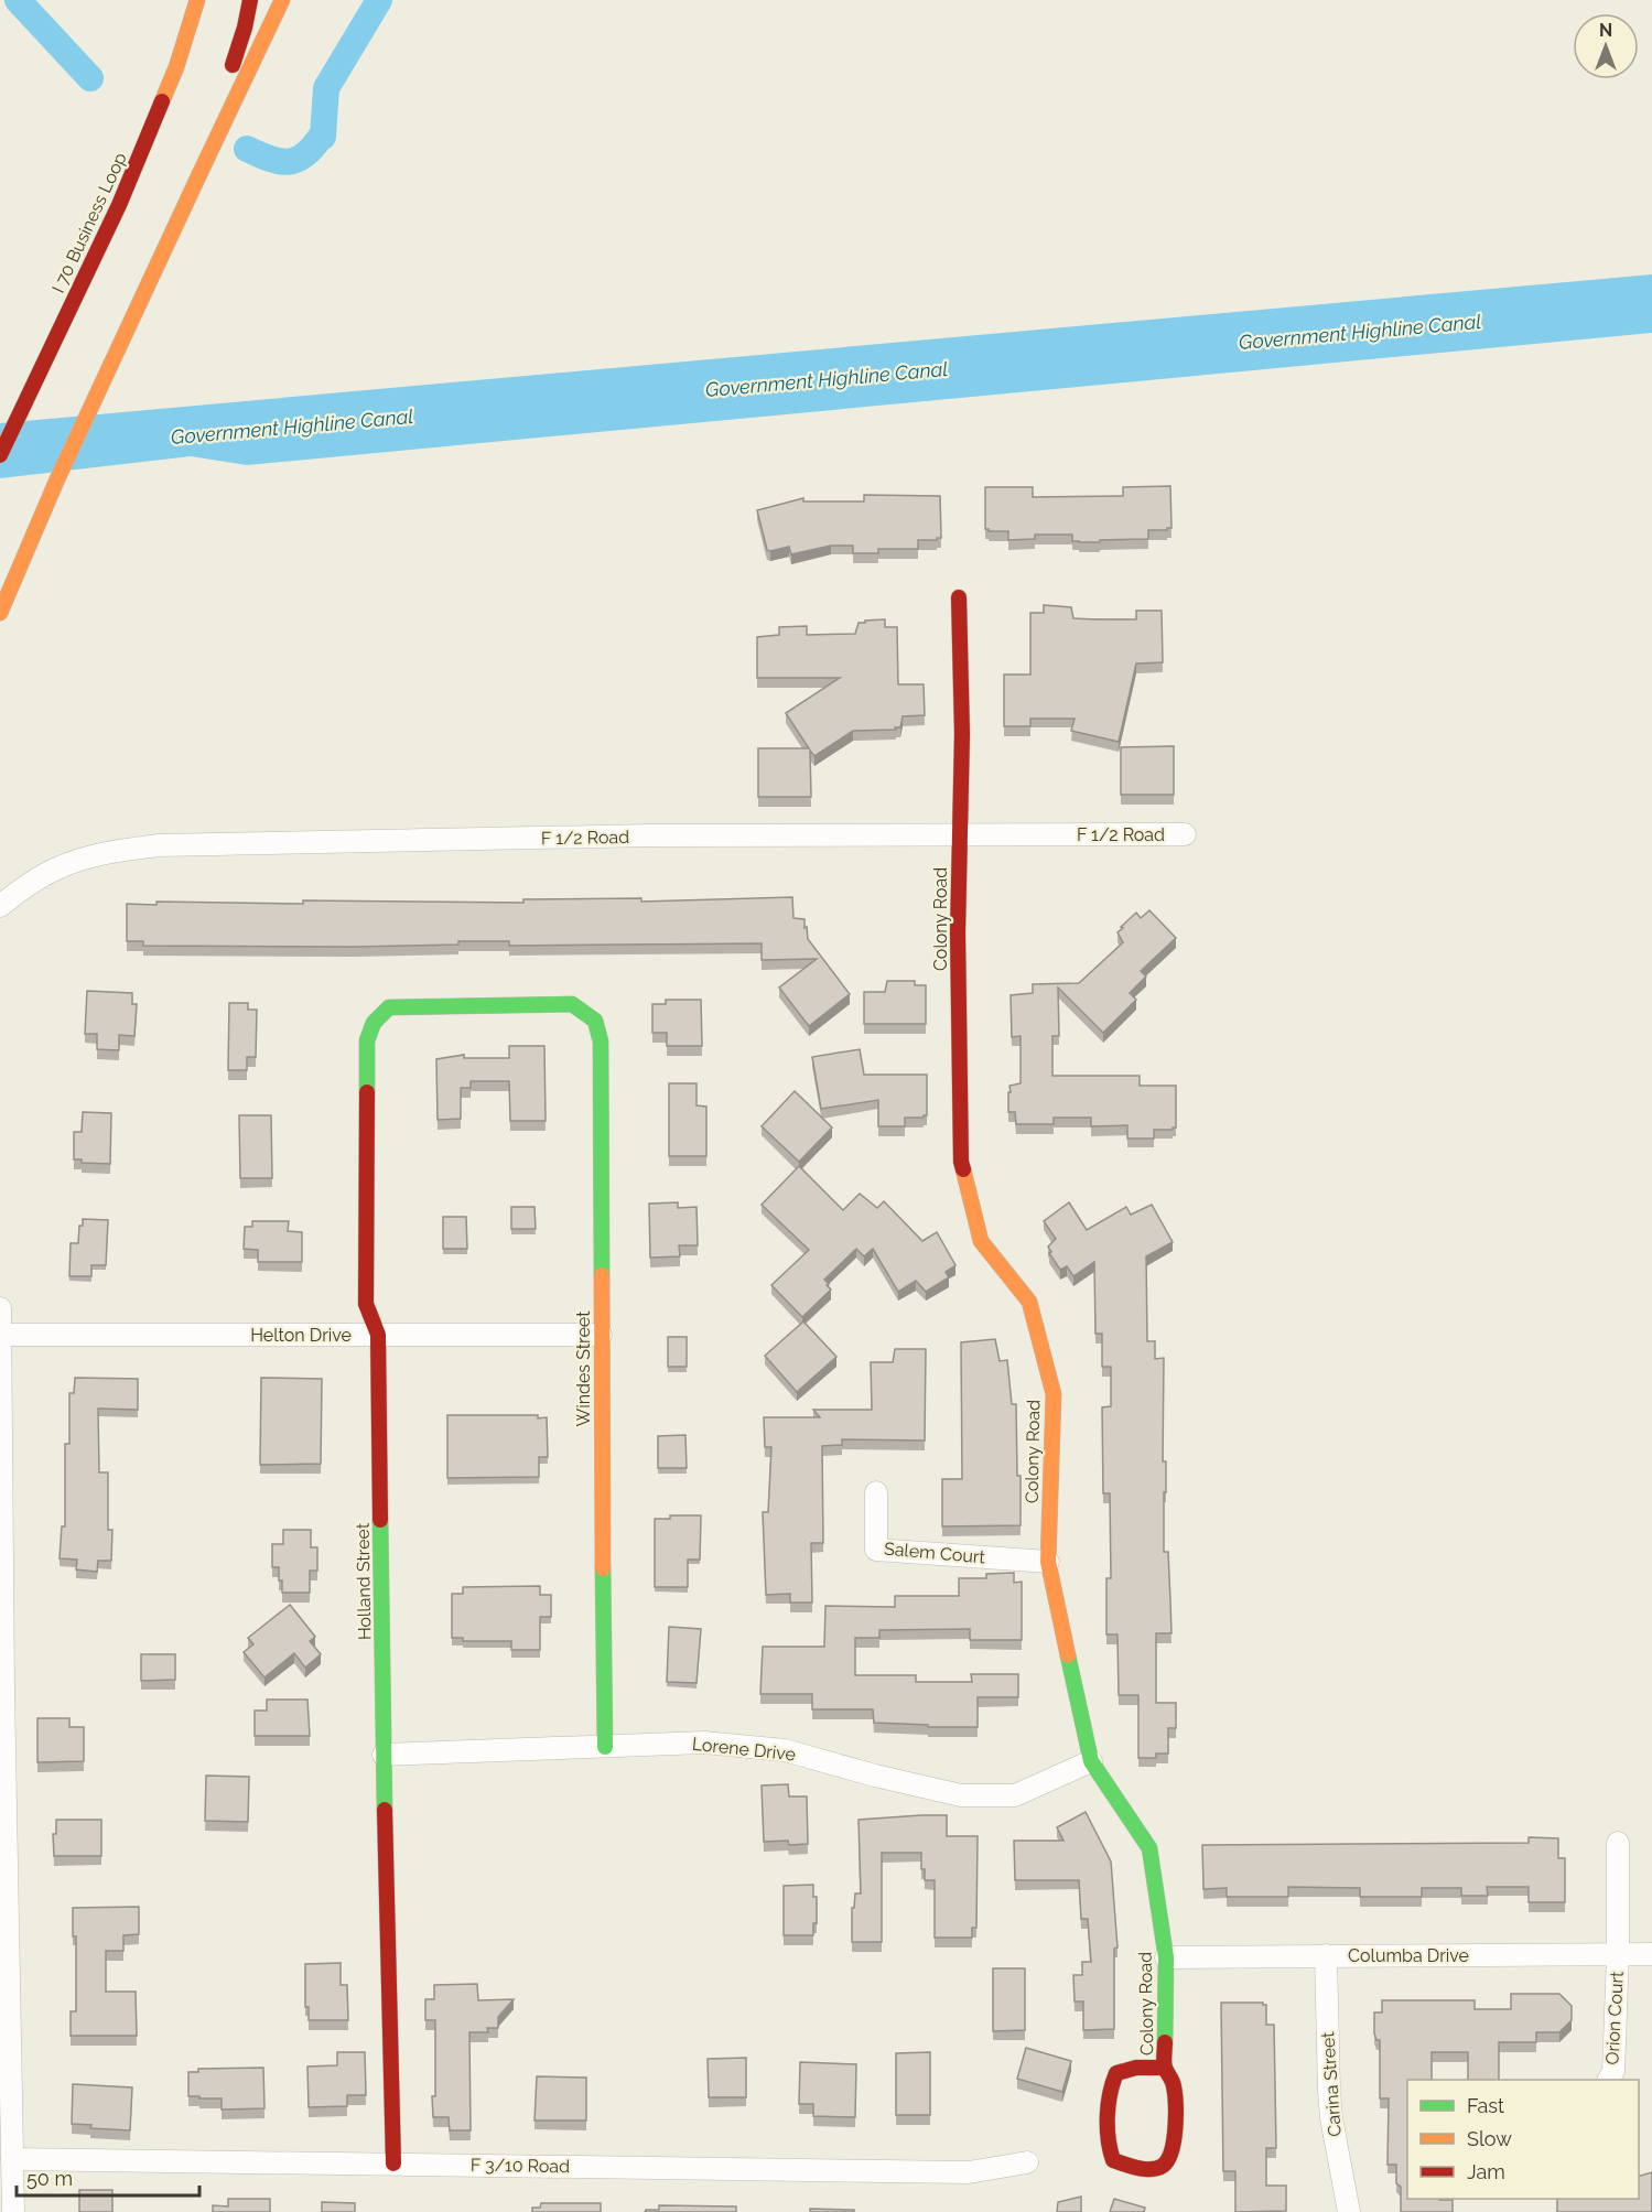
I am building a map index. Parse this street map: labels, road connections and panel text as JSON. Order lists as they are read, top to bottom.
{
  "streets": {
    "main road": [
      "I 70 Business Loop",
      "Colony Road",
      "Windes Street",
      "Holland Street"
    ],
    "street": [
      "F 1/2 Road",
      "Helton Drive",
      "Salem Court",
      "Lorene Drive",
      "Columba Drive",
      "Orion Court",
      "Carina Street",
      "F 3/10 Road"
    ]
  },
  "crossings": [
    ["F 1/2 Road", "Colony Road"],
    ["Colony Road", "Salem Court"],
    ["Colony Road", "Lorene Drive"],
    ["Colony Road", "Columba Drive"],
    ["Helton Drive", "Windes Street"],
    ["Helton Drive", "Holland Street"],
    ["Windes Street", "Holland Street"],
    ["Windes Street", "Lorene Drive"],
    ["Holland Street", "Lorene Drive"],
    ["Holland Street", "F 3/10 Road"],
    ["Columba Drive", "Orion Court"],
    ["Columba Drive", "Carina Street"]
  ],
  "water": ["Government Highline Canal"],
  "legend": ["Fast", "Slow", "Jam"],
  "scale_bar": "50 m",
  "north": "top"
}
